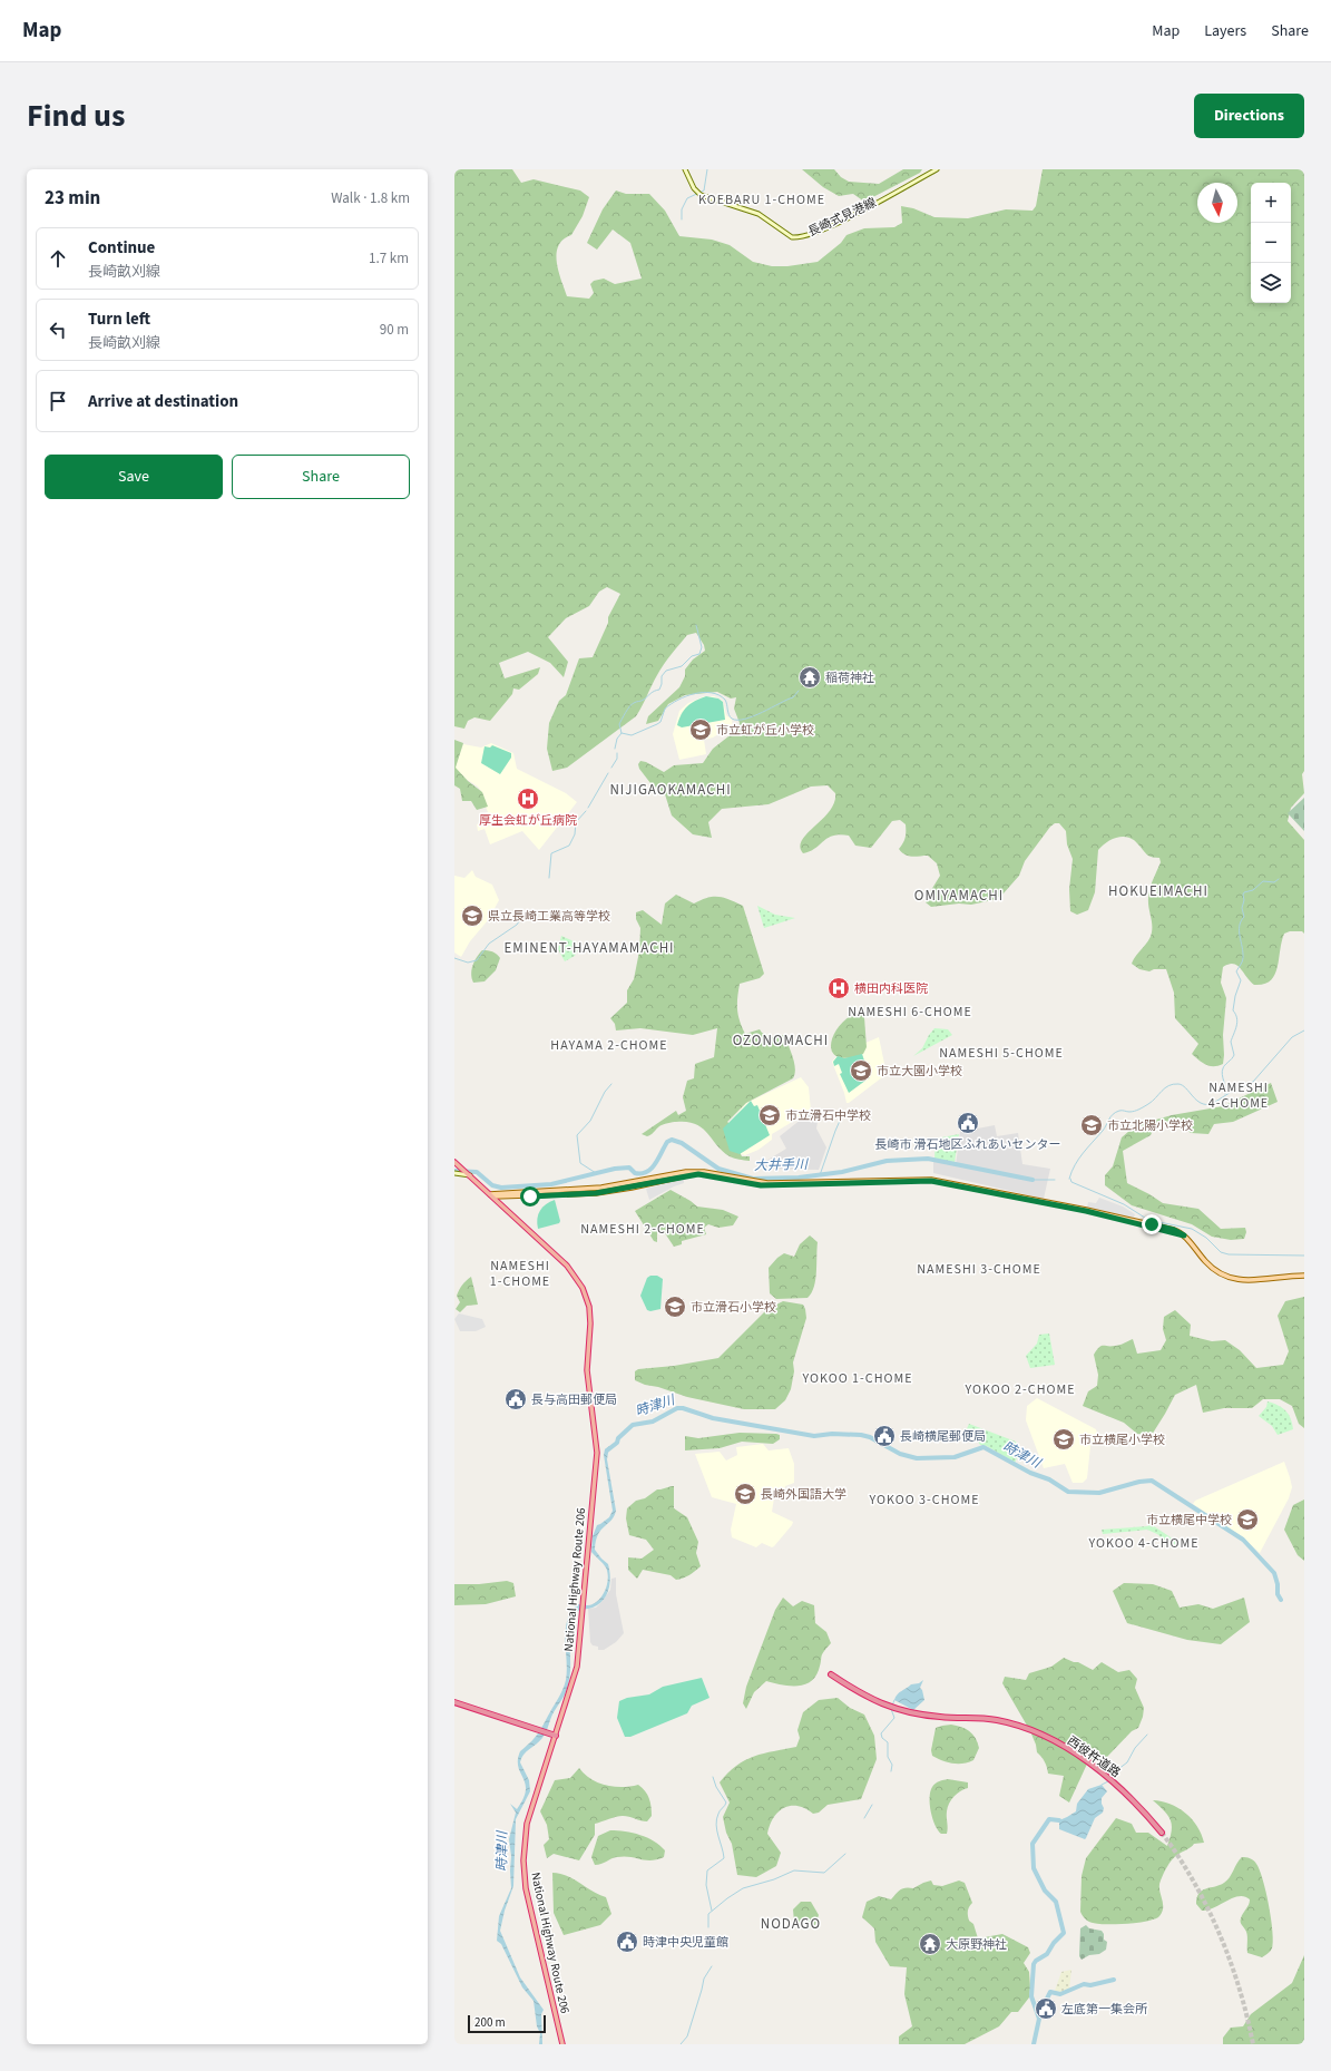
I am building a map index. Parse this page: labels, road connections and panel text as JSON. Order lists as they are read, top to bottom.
{
  "streets": {
    "highway": ["National Highway Route 206", "西彼杵道路"],
    "main road": ["長崎式見港線"]
  },
  "districts": [
    "KOEBARU 1-CHOME",
    "NIJIGAOKAMACHI",
    "HOKUEIMACHI",
    "OMIYAMACHI",
    "EMINENT-HAYAMAMACHI",
    "NAMESHI 6-CHOME",
    "OZONOMACHI",
    "HAYAMA 2-CHOME",
    "NAMESHI 5-CHOME",
    "NAMESHI 4-CHOME",
    "NAMESHI 2-CHOME",
    "NAMESHI 1-CHOME",
    "NAMESHI 3-CHOME",
    "YOKOO 1-CHOME",
    "YOKOO 2-CHOME",
    "YOKOO 3-CHOME",
    "YOKOO 4-CHOME",
    "NODAGO"
  ],
  "water": ["大井手川", "時津川"],
  "places": {
    "temple": ["稲荷神社", "大原野神社"],
    "school or university": [
      "市立虹が丘小学校",
      "県立長崎工業高等学校",
      "市立大園小学校",
      "市立滑石中学校",
      "市立北陽小学校",
      "市立滑石小学校",
      "市立横尾小学校",
      "長崎外国語大学",
      "市立横尾中学校"
    ],
    "hospital": ["厚生会虹が丘病院", "横田内科医院"],
    "public building": [
      "長崎市 滑石地区ふれあいセンター",
      "長与高田郵便局",
      "長崎横尾郵便局",
      "時津中央児童館",
      "左底第一集会所"
    ]
  },
  "scale_bar": "200 m",
  "north": "bottom",
  "page": {
    "header": "Map",
    "nav": ["Map", "Layers", "Share"],
    "title": "Find us",
    "buttons": [
      "Directions",
      ["Save", "Share"]
    ],
    "heading": ["23 min", "Walk · 1.8 km"],
    "map_buttons": ["+", "−"],
    "list": [
      ["Continue", "長崎畝刈線", "1.7 km"],
      ["Turn left", "長崎畝刈線", "90 m"],
      "Arrive at destination"
    ],
    "scale": "200 m"
  }
}
